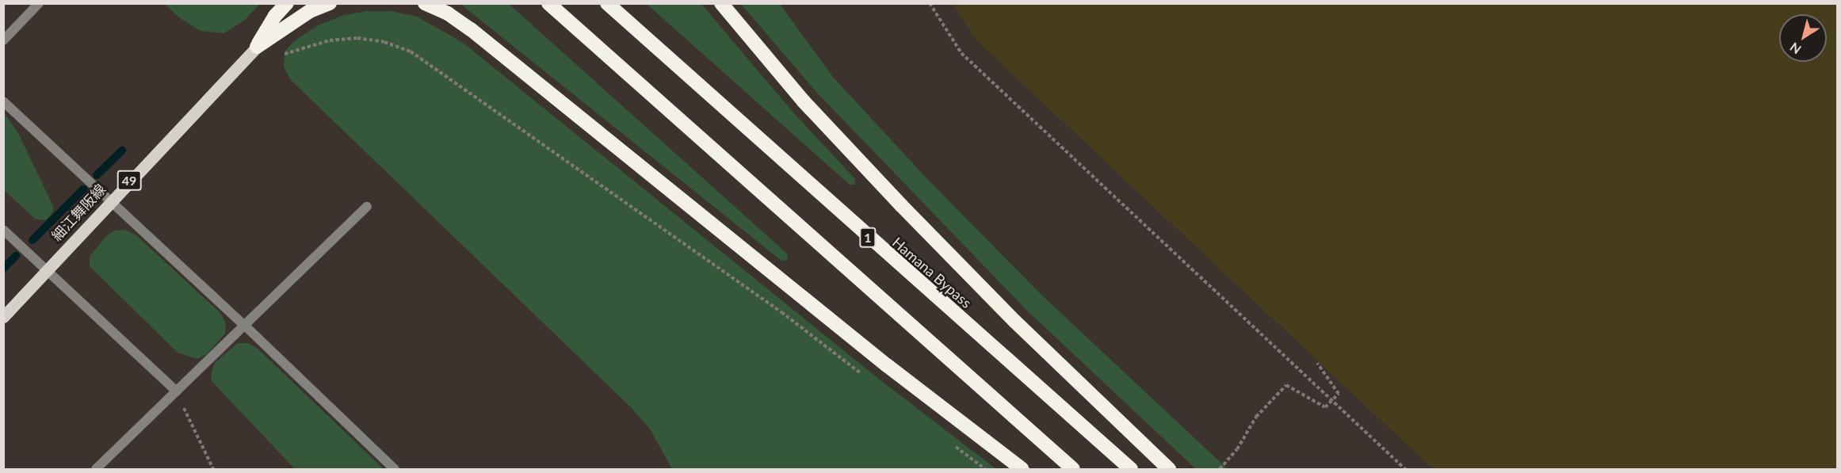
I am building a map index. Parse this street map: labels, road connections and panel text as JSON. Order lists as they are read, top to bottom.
{
  "streets": {
    "highway": ["1", "Hamana Bypass"],
    "main road": ["49", "細江舞阪線"]
  },
  "north": "bottom left"
}
